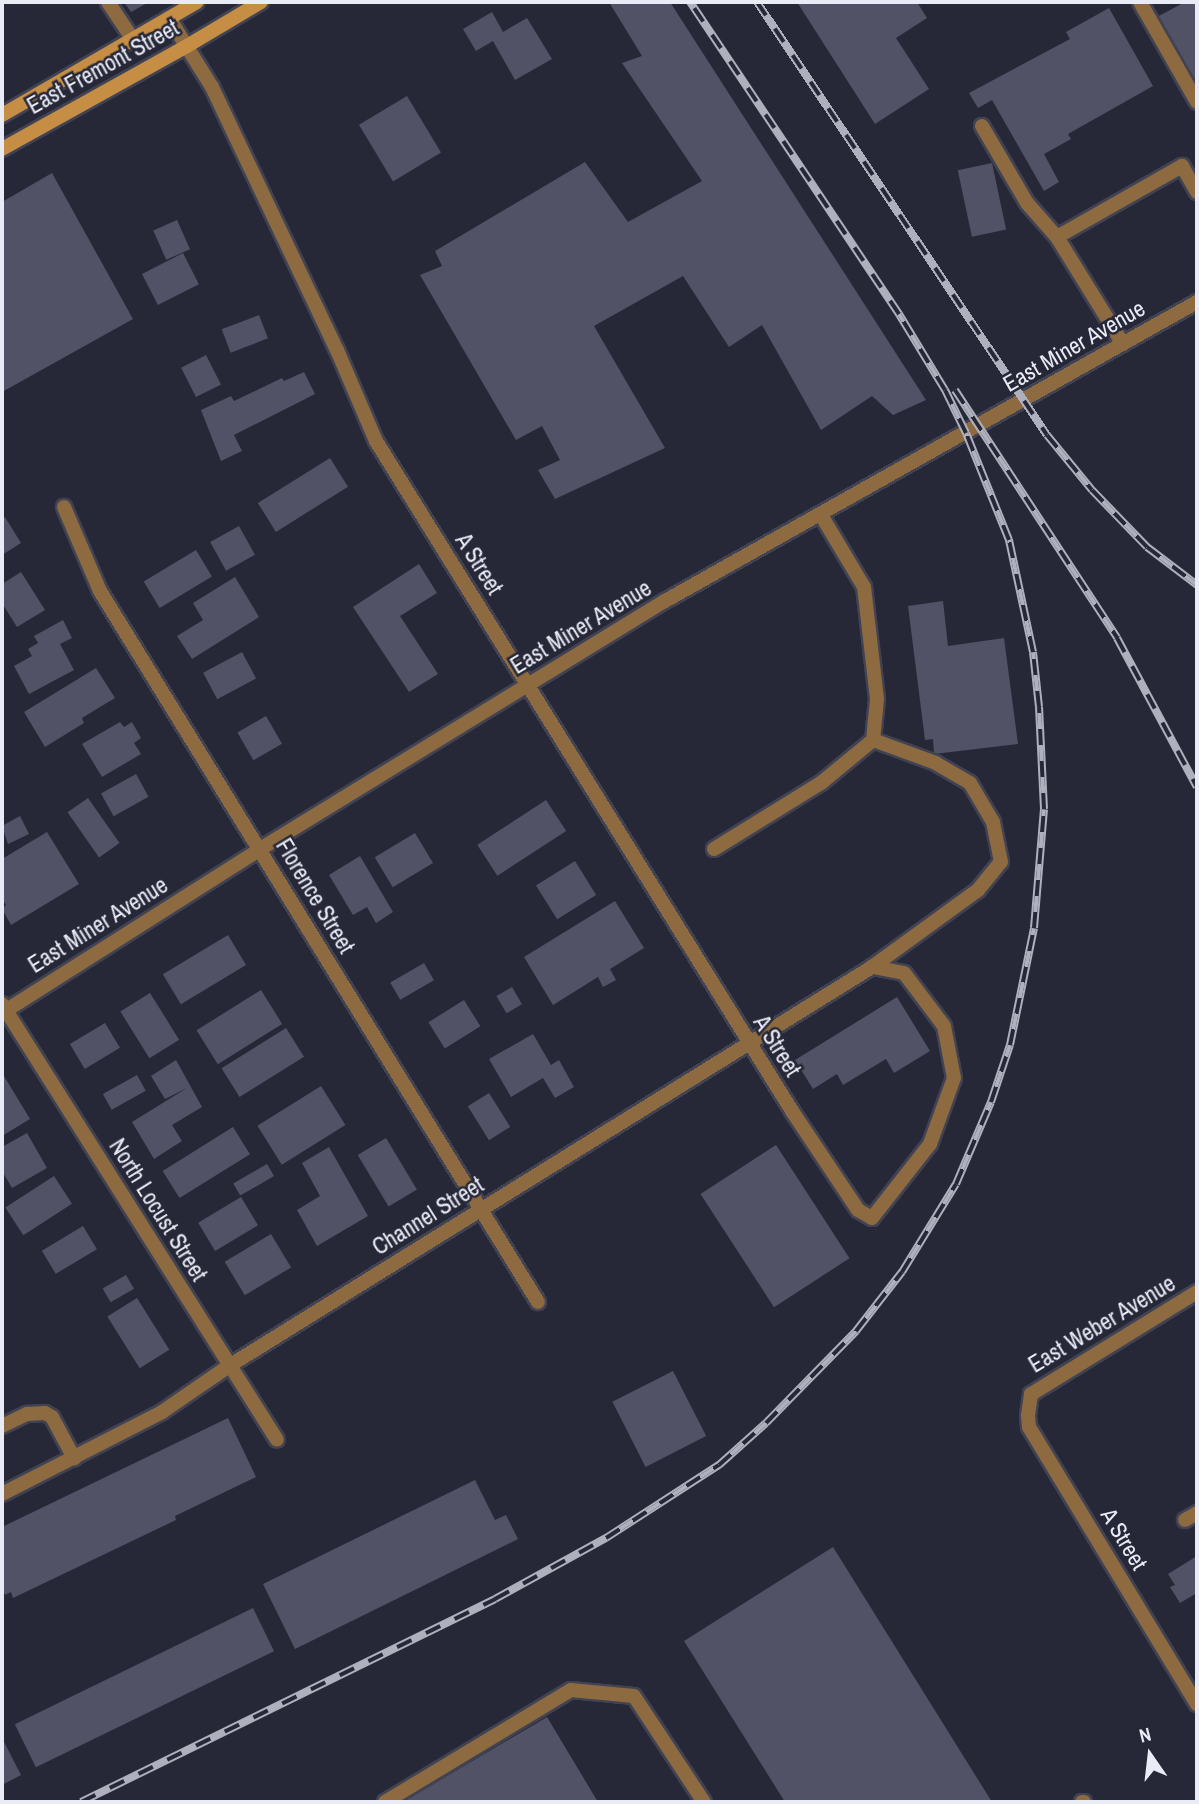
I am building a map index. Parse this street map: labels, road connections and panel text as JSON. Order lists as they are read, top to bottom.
{
  "streets": {
    "main road": ["East Fremont Street"],
    "street": [
      "East Miner Avenue",
      "A Street",
      "Florence Street",
      "North Locust Street",
      "Channel Street",
      "East Weber Avenue"
    ]
  },
  "crossings": [
    ["East Fremont Street", "A Street"],
    ["East Miner Avenue", "A Street"],
    ["East Miner Avenue", "Florence Street"],
    ["East Miner Avenue", "North Locust Street"],
    ["A Street", "Channel Street"],
    ["A Street", "East Weber Avenue"],
    ["Florence Street", "Channel Street"],
    ["North Locust Street", "Channel Street"]
  ],
  "north": "top"
}
